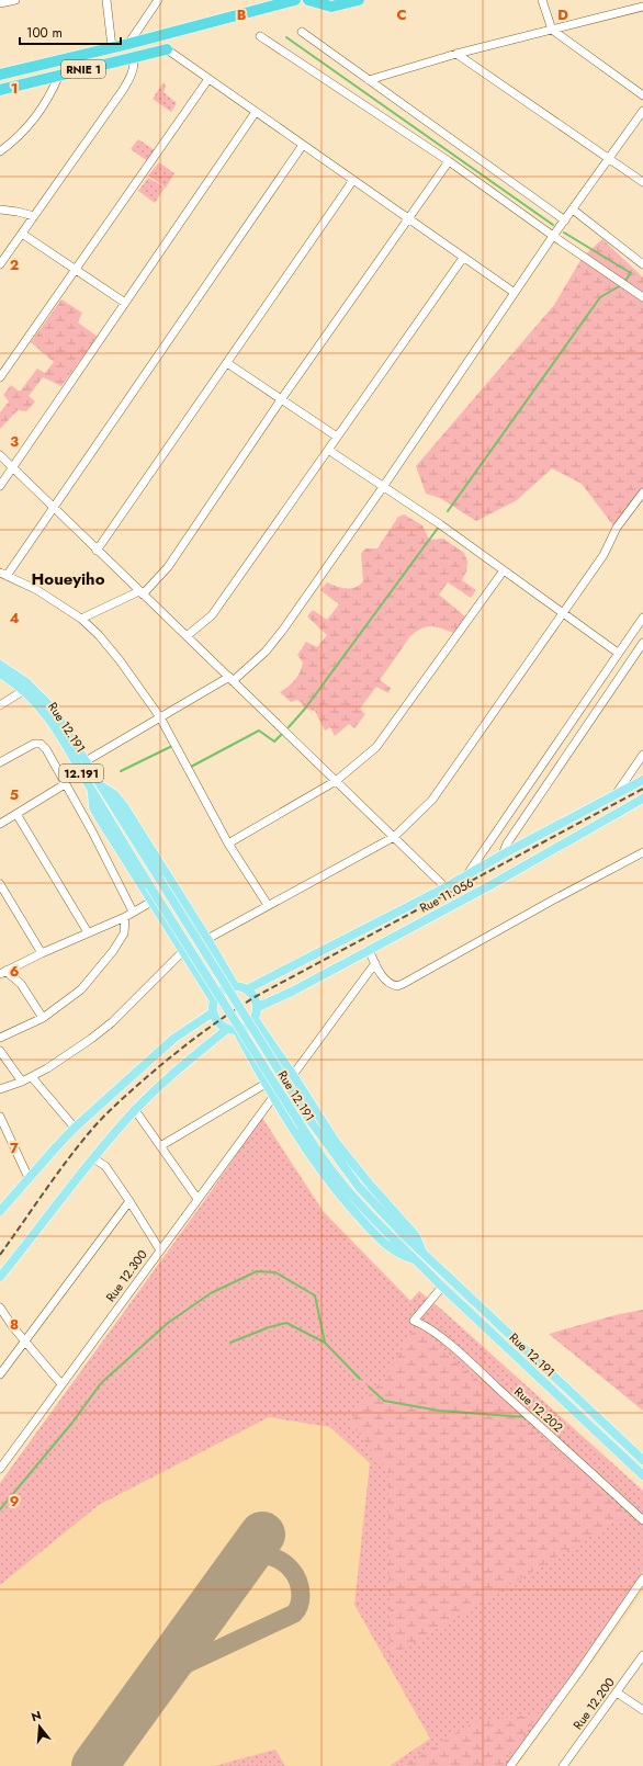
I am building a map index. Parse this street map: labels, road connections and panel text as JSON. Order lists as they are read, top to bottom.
{
  "streets": {
    "highway": ["RNIE 1"],
    "main road": ["Rue 12.191", "12.191", "Rue 11.056"],
    "street": ["Rue 12.300", "Rue 12.202", "Rue 12.200"]
  },
  "crossings": [
    ["Rue 12.191", "Rue 12.202"]
  ],
  "districts": ["Houeyiho"],
  "scale_bar": "100 m",
  "north": "top",
  "grid": {
    "columns": ["B", "C", "D"],
    "rows": [
      "1",
      "2",
      "3",
      "4",
      "5",
      "6",
      "7",
      "8",
      "9"
    ]
  }
}
